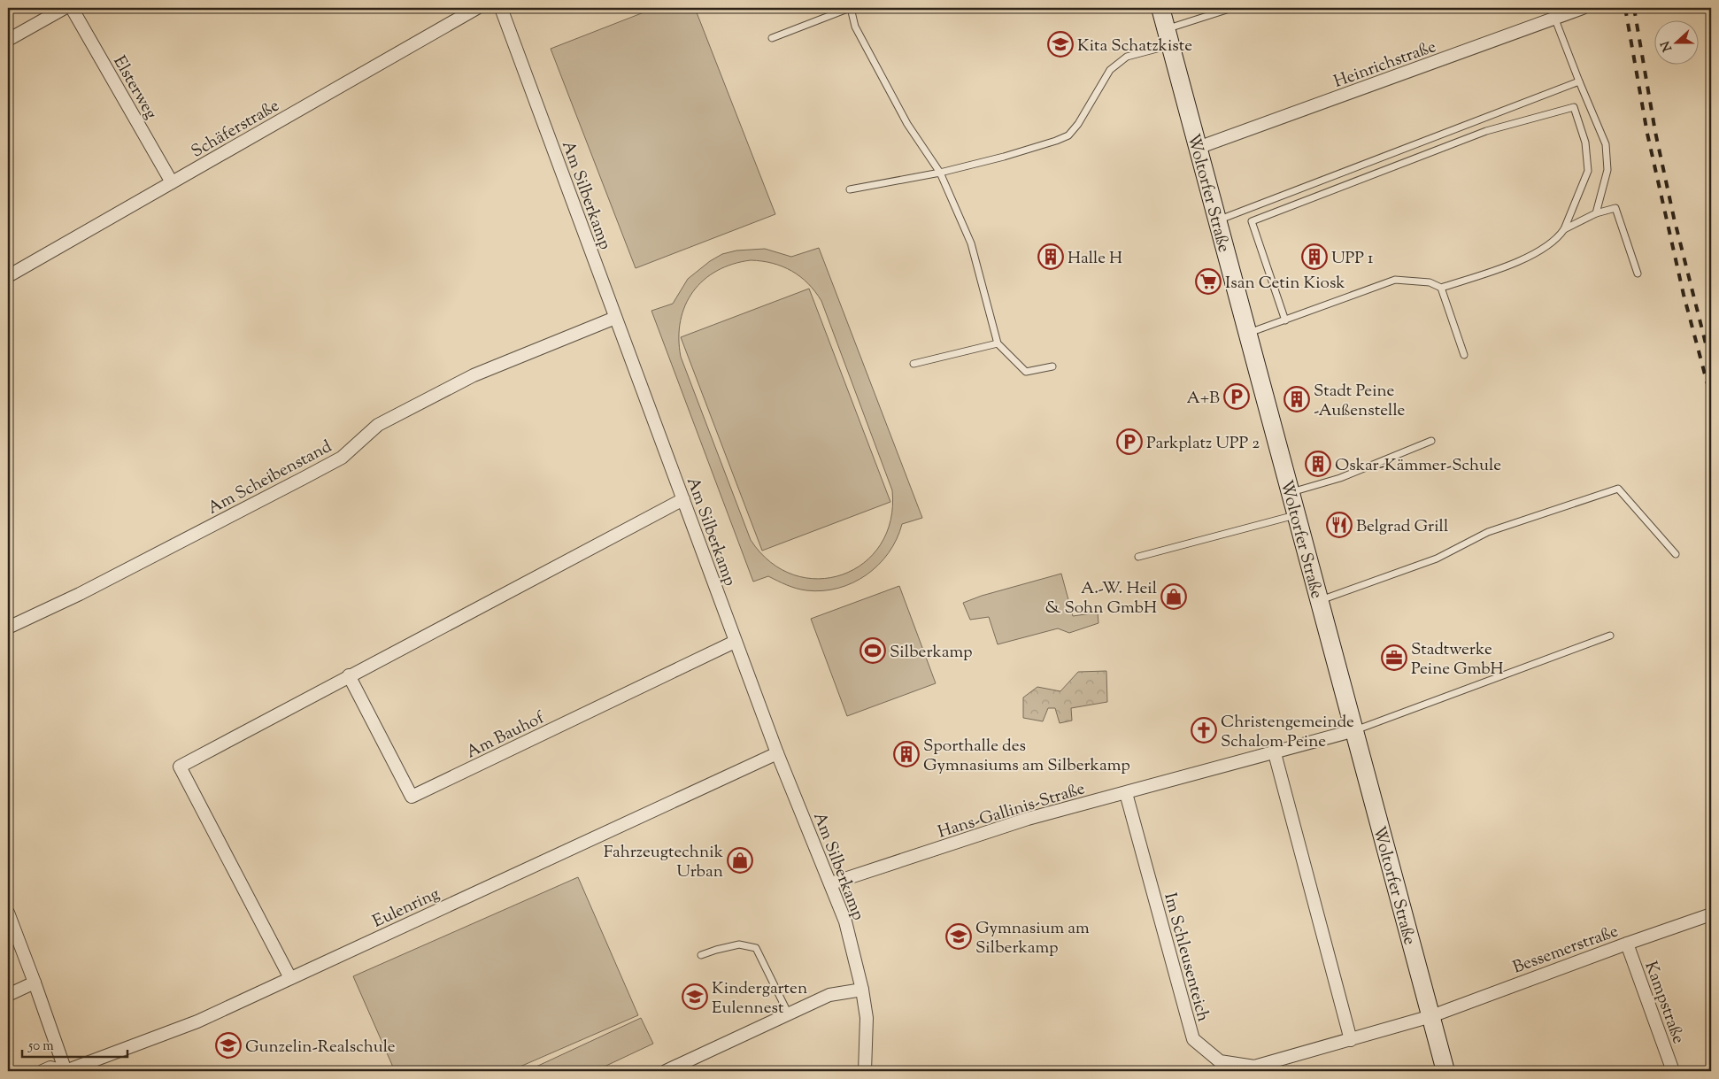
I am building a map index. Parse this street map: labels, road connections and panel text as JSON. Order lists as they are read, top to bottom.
{
  "streets": {
    "street": [
      "Heinrichstraße",
      "Elsterweg",
      "Schäferstraße",
      "Woltorfer Straße",
      "Am Silberkamp",
      "Am Scheibenstand",
      "Am Bauhof",
      "Hans-Gallinis-Straße",
      "Eulenring",
      "Bessemerstraße",
      "Im Schleusenteich",
      "Kampstraße"
    ]
  },
  "crossings": [
    ["Heinrichstraße", "Woltorfer Straße"],
    ["Elsterweg", "Schäferstraße"],
    ["Woltorfer Straße", "Hans-Gallinis-Straße"],
    ["Woltorfer Straße", "Bessemerstraße"],
    ["Woltorfer Straße", "Im Schleusenteich"],
    ["Am Silberkamp", "Am Scheibenstand"],
    ["Am Silberkamp", "Am Bauhof"],
    ["Am Silberkamp", "Hans-Gallinis-Straße"],
    ["Am Silberkamp", "Eulenring"],
    ["Hans-Gallinis-Straße", "Im Schleusenteich"],
    ["Bessemerstraße", "Im Schleusenteich"],
    ["Bessemerstraße", "Kampstraße"]
  ],
  "places": {
    "school or university": [
      "Kita Schatzkiste",
      "Gymnasium am Silberkamp",
      "Kindergarten Eulennest",
      "Gunzelin-Realschule"
    ],
    "building": [
      "Halle H",
      "UPP 1",
      "Stadt Peine -Außenstelle",
      "Oskar-Kämmer-Schule",
      "Sporthalle des Gymnasiums am Silberkamp"
    ],
    "supermarket": ["Isan Cetin Kiosk"],
    "parking": ["A+B", "Parkplatz UPP 2"],
    "restaurant": ["Belgrad Grill"],
    "shop": ["A.-W. Heil & Sohn GmbH", "Fahrzeugtechnik Urban"],
    "sports": ["Silberkamp"],
    "office": ["Stadtwerke Peine GmbH"],
    "church": ["Christengemeinde Schalom Peine"]
  },
  "scale_bar": "50 m",
  "north": "left"
}
